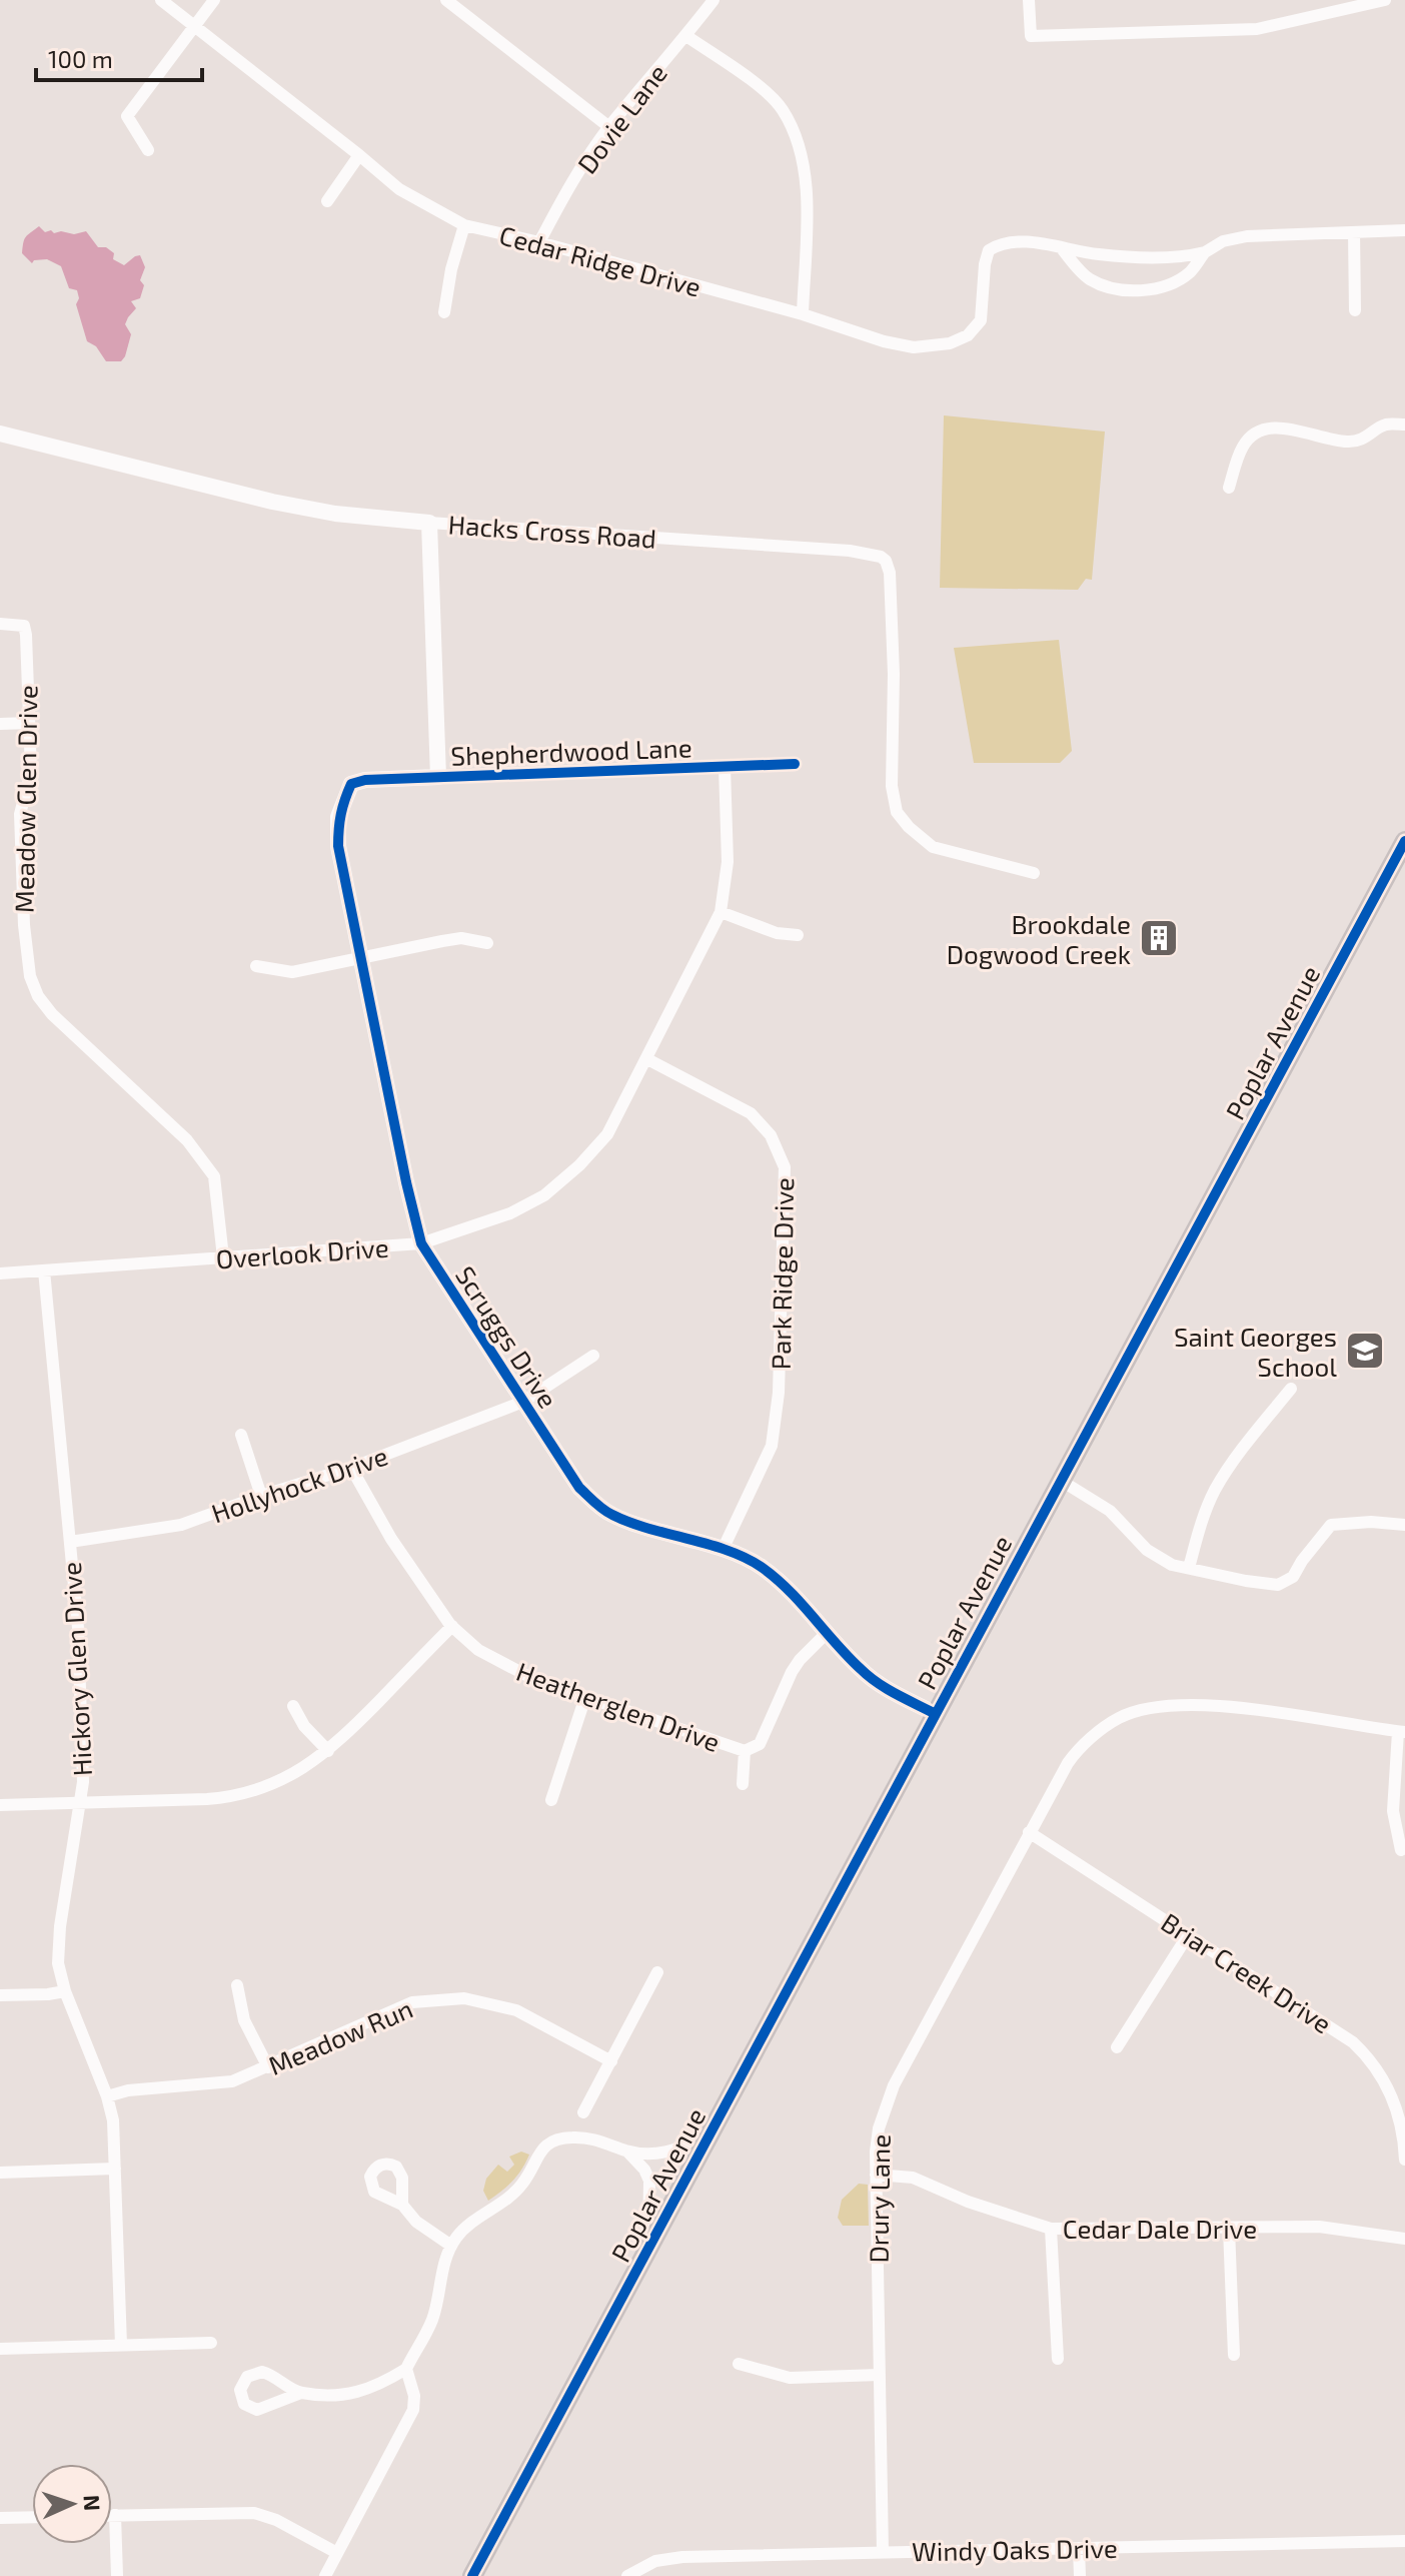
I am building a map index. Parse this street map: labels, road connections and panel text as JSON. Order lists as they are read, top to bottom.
{
  "streets": {
    "main road": ["Poplar Avenue"],
    "street": [
      "Dovie Lane",
      "Cedar Ridge Drive",
      "Hacks Cross Road",
      "Shepherdwood Lane",
      "Meadow Glen Drive",
      "Overlook Drive",
      "Park Ridge Drive",
      "Scruggs Drive",
      "Hollyhock Drive",
      "Hickory Glen Drive",
      "Heatherglen Drive",
      "Briar Creek Drive",
      "Meadow Run",
      "Drury Lane",
      "Cedar Dale Drive",
      "Windy Oaks Drive"
    ]
  },
  "crossings": [
    ["Dovie Lane", "Cedar Ridge Drive"],
    ["Shepherdwood Lane", "Overlook Drive"],
    ["Shepherdwood Lane", "Scruggs Drive"],
    ["Meadow Glen Drive", "Overlook Drive"],
    ["Poplar Avenue", "Scruggs Drive"],
    ["Overlook Drive", "Park Ridge Drive"],
    ["Overlook Drive", "Scruggs Drive"],
    ["Overlook Drive", "Hickory Glen Drive"],
    ["Park Ridge Drive", "Scruggs Drive"],
    ["Scruggs Drive", "Hollyhock Drive"],
    ["Hollyhock Drive", "Hickory Glen Drive"],
    ["Hollyhock Drive", "Heatherglen Drive"],
    ["Hickory Glen Drive", "Meadow Run"],
    ["Briar Creek Drive", "Drury Lane"],
    ["Drury Lane", "Cedar Dale Drive"],
    ["Drury Lane", "Windy Oaks Drive"]
  ],
  "places": {
    "building": ["Brookdale Dogwood Creek"],
    "school or university": ["Saint Georges School"]
  },
  "scale_bar": "100 m",
  "north": "right"
}
